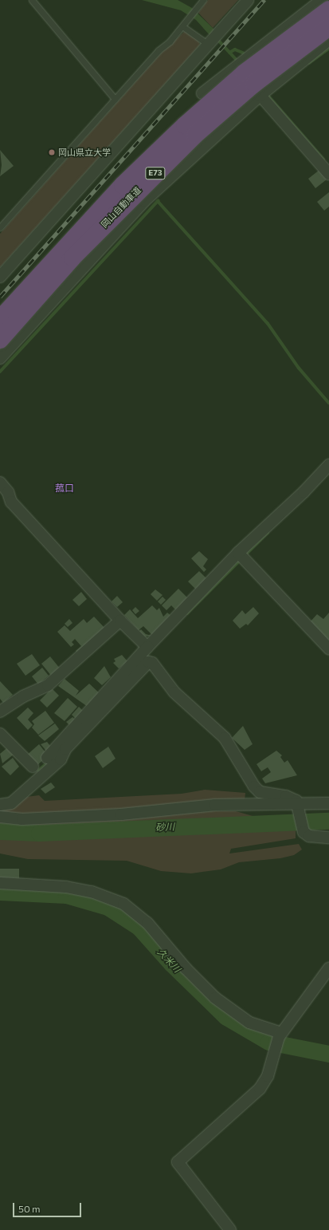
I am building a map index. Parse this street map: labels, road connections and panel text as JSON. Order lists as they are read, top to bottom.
{
  "streets": {
    "highway": ["E73", "岡山自動車道"]
  },
  "districts": ["菰口"],
  "water": ["砂川", "久米川"],
  "places": ["岡山県立大学"],
  "scale_bar": "50 m"
}
